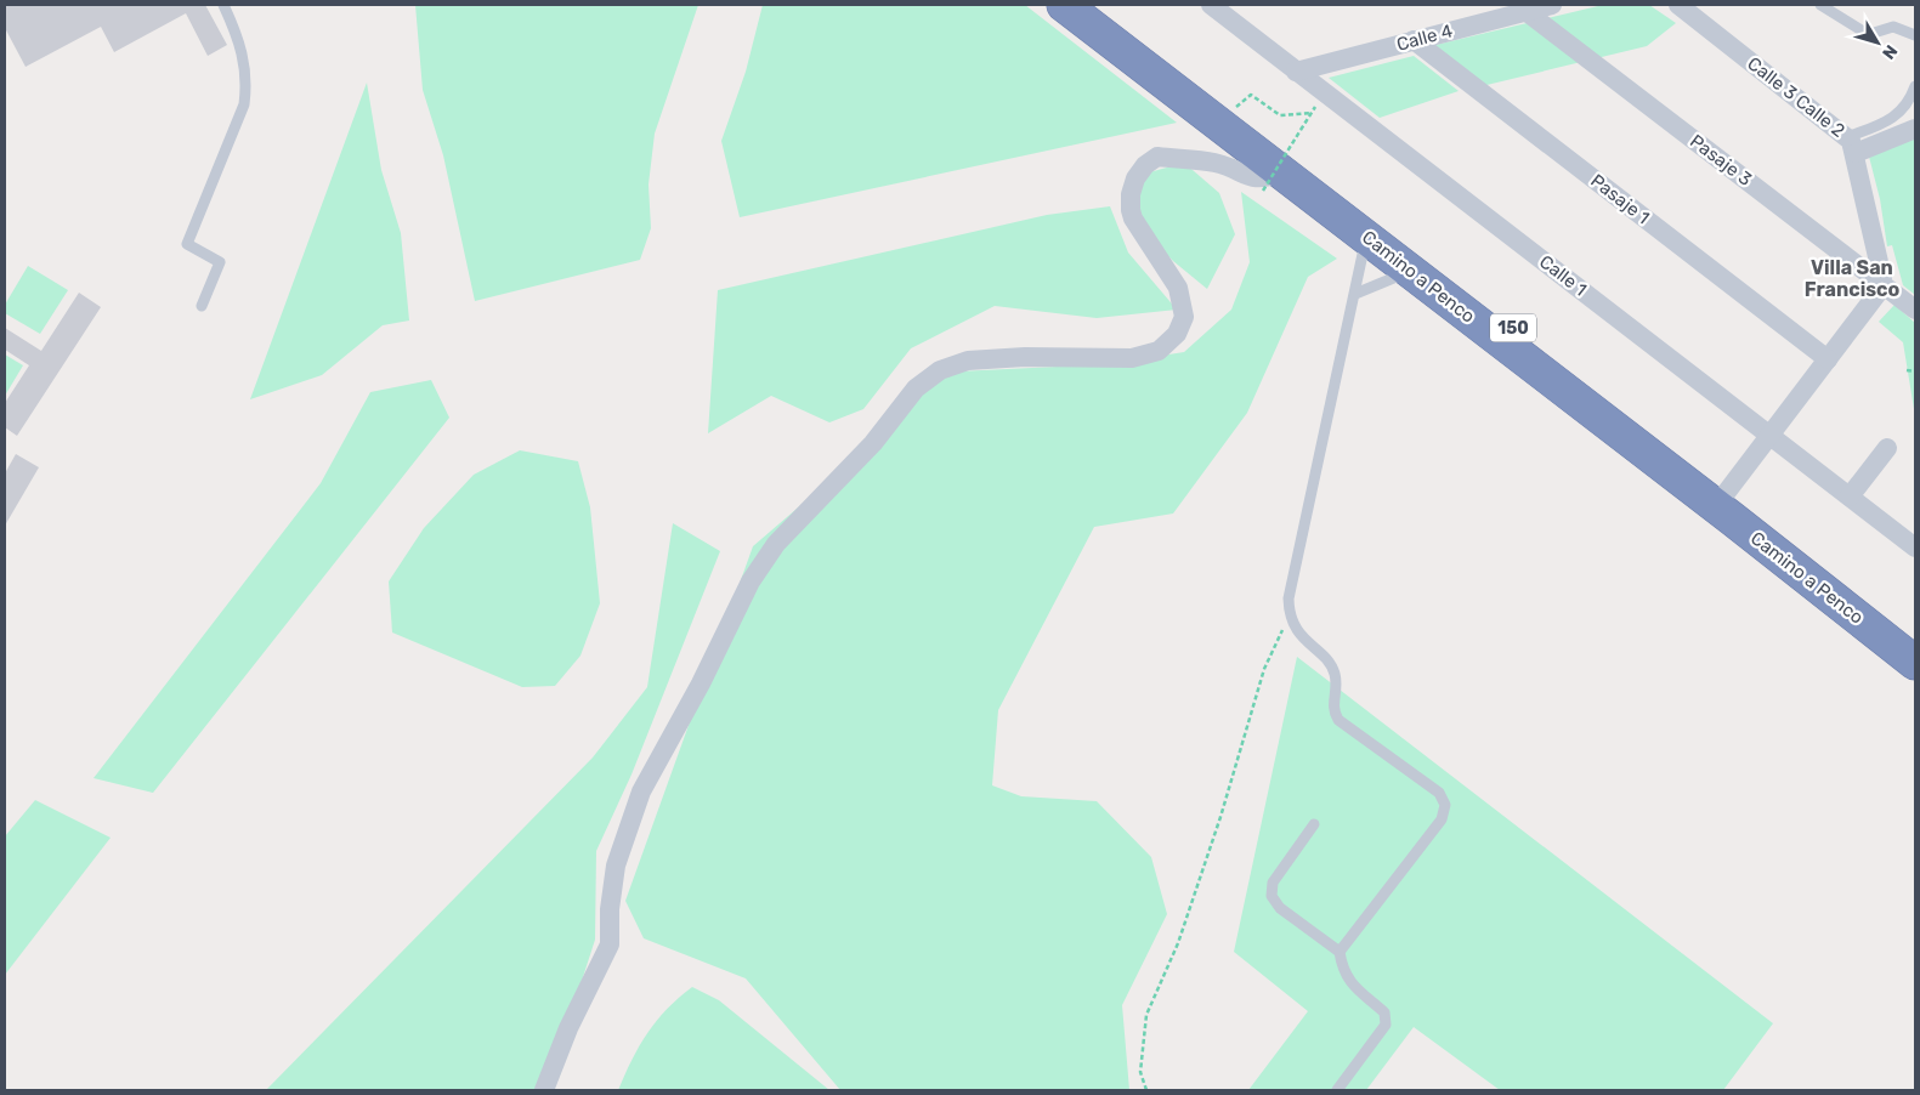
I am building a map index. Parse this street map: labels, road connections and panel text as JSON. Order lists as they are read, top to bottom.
{
  "streets": {
    "highway": ["Camino a Penco", "150"],
    "street": [
      "Calle 4",
      "Calle 3 Calle 2",
      "Pasaje 3",
      "Pasaje 1",
      "Calle 1"
    ]
  },
  "crossings": [
    ["Calle 4", "Pasaje 3"],
    ["Calle 4", "Pasaje 1"],
    ["Calle 4", "Calle 1"],
    ["Calle 3 Calle 2", "Pasaje 3"]
  ],
  "districts": ["Villa San Francisco"],
  "north": "bottom right"
}
